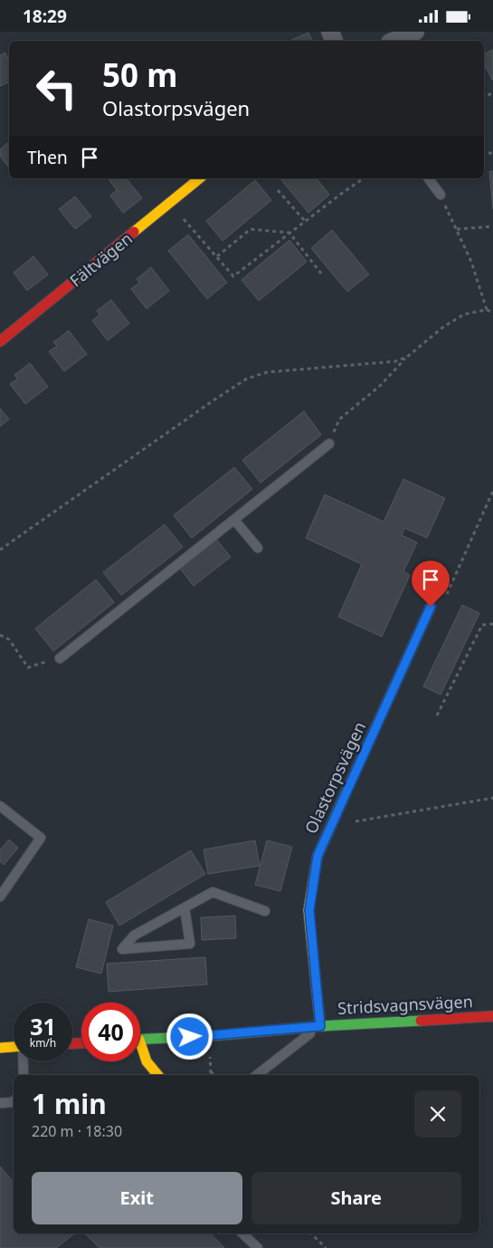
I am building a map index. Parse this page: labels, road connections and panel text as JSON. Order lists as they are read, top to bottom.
{
  "streets": {
    "street": ["Fältvägen", "Olastorpsvägen", "Stridsvagnsvägen"]
  },
  "crossings": [
    ["Olastorpsvägen", "Stridsvagnsvägen"]
  ],
  "page": {
    "status": "18:29",
    "turn": ["50 m", "Olastorpsvägen"],
    "then": "Then",
    "speed": "31 km/h",
    "limit": "40",
    "heading": ["1 min", "220 m · 18:30"],
    "buttons": ["Exit", "Share"]
  }
}
